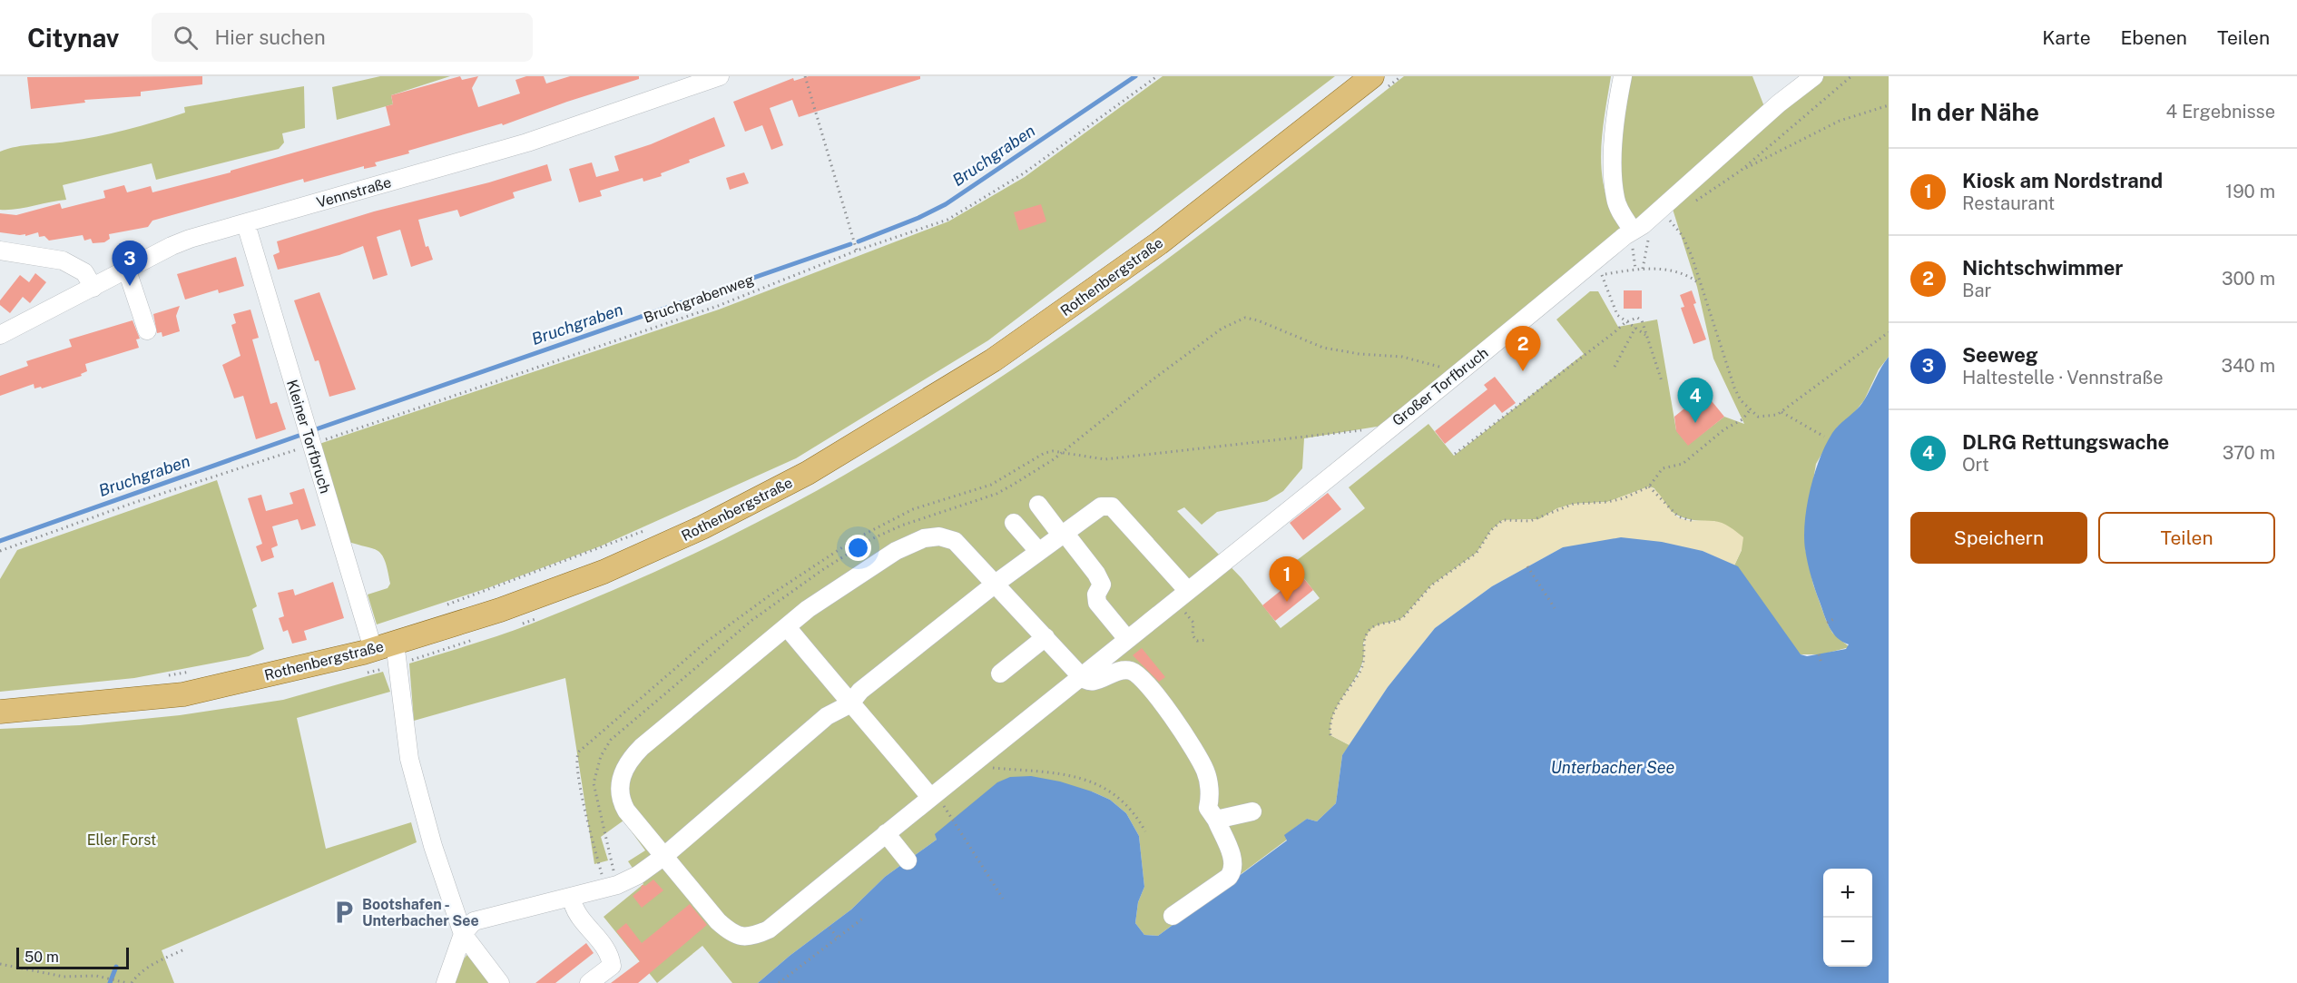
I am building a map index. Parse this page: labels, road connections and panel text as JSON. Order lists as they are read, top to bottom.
{
  "streets": {
    "main road": ["Rothenbergstraße"],
    "street": ["Vennstraße", "Großer Torfbruch", "Kleiner Torfbruch"],
    "path": ["Bruchgrabenweg"]
  },
  "crossings": [
    ["Vennstraße", "Kleiner Torfbruch"],
    ["Rothenbergstraße", "Kleiner Torfbruch"],
    ["Bruchgrabenweg", "Kleiner Torfbruch"]
  ],
  "water": ["Bruchgraben", "Unterbacher See"],
  "parks": ["Eller Forst"],
  "places": {
    "parking": ["Bootshafen - Unterbacher See"]
  },
  "scale_bar": "50 m",
  "page": {
    "header": "Citynav",
    "search": "Hier suchen",
    "nav": ["Karte", "Ebenen", "Teilen"],
    "heading": ["In der Nähe", "4 Ergebnisse"],
    "list": [
      {
        "mark": "1",
        "name": "Kiosk am Nordstrand",
        "note": "Restaurant",
        "value": "190 m"
      },
      {
        "mark": "2",
        "name": "Nichtschwimmer",
        "note": "Bar",
        "value": "300 m"
      },
      {
        "mark": "3",
        "name": "Seeweg",
        "note": "Haltestelle · Vennstraße",
        "value": "340 m"
      },
      {
        "mark": "4",
        "name": "DLRG Rettungswache",
        "note": "Ort",
        "value": "370 m"
      }
    ],
    "pins": [
      "3",
      "2",
      "4",
      "1"
    ],
    "buttons": ["Speichern", "Teilen"],
    "map_buttons": ["+", "−"],
    "scale": "50 m"
  }
}
